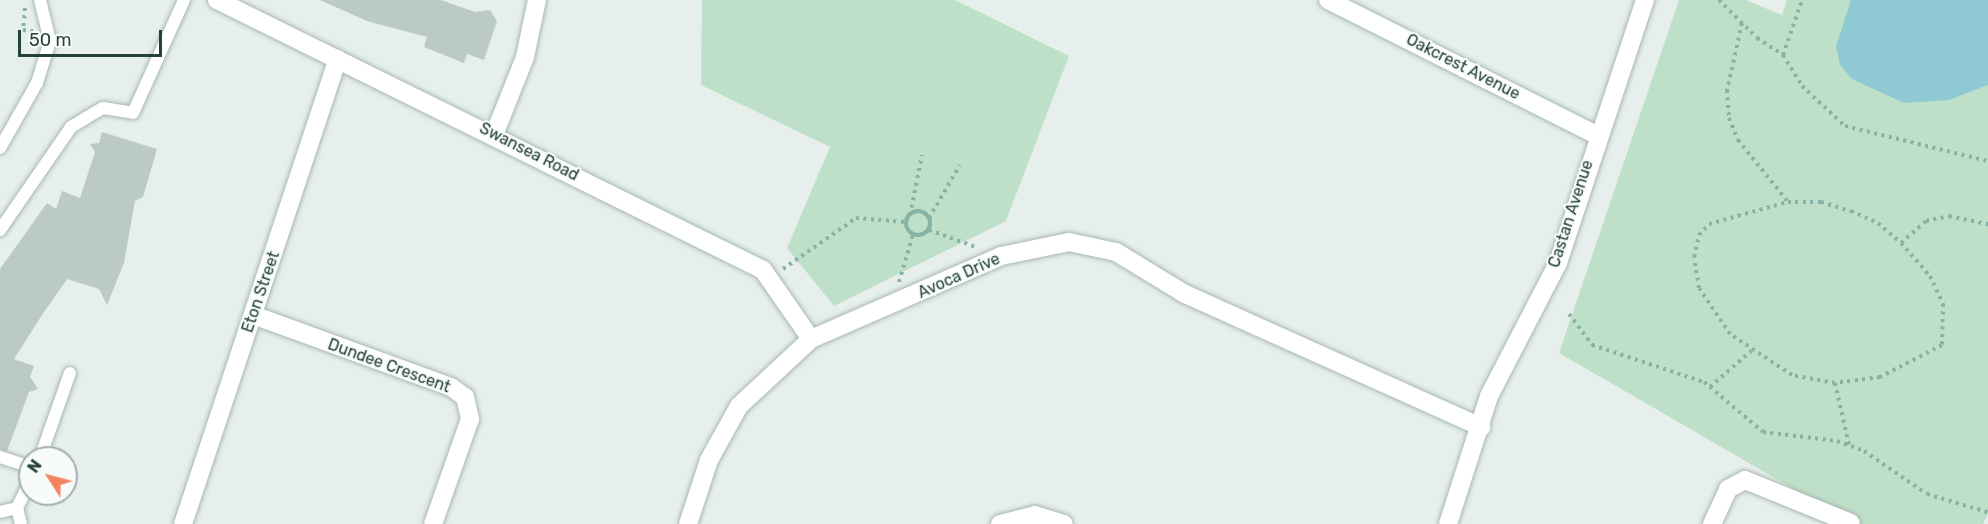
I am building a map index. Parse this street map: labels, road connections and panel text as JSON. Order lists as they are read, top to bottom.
{
  "streets": {
    "street": [
      "Oakcrest Avenue",
      "Swansea Road",
      "Castan Avenue",
      "Avoca Drive",
      "Eton Street",
      "Dundee Crescent"
    ]
  },
  "crossings": [
    ["Oakcrest Avenue", "Castan Avenue"],
    ["Swansea Road", "Avoca Drive"],
    ["Swansea Road", "Eton Street"],
    ["Castan Avenue", "Avoca Drive"],
    ["Eton Street", "Dundee Crescent"]
  ],
  "scale_bar": "50 m",
  "north": "top left"
}
